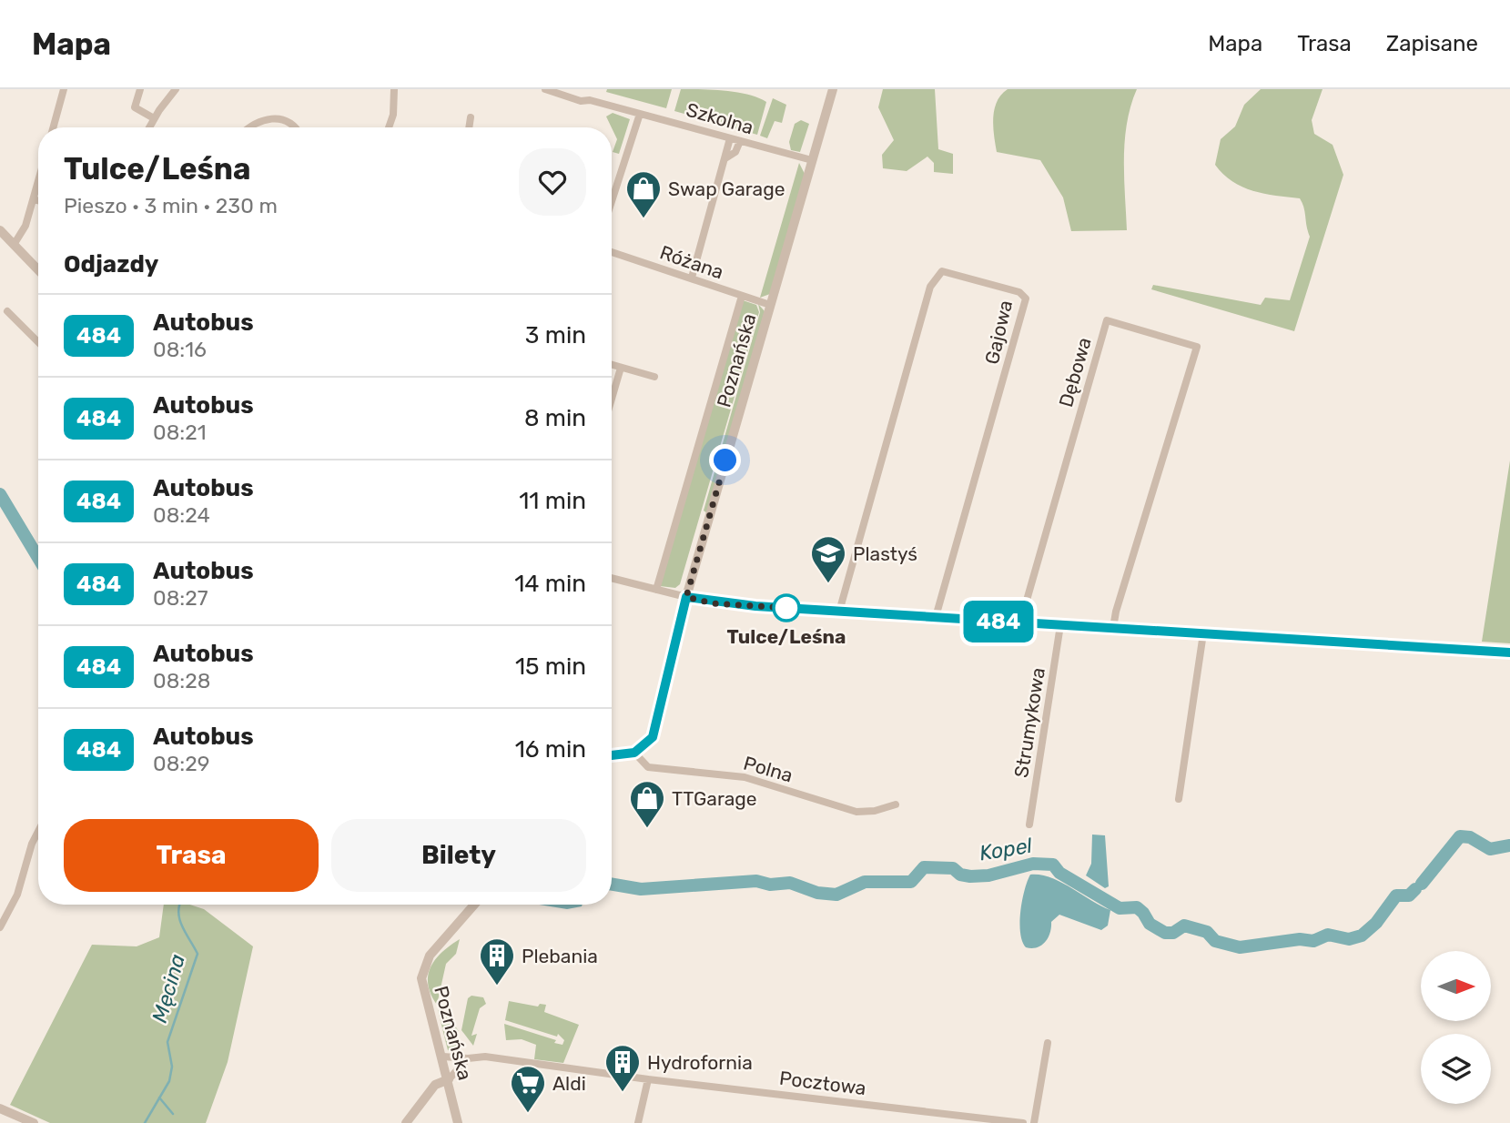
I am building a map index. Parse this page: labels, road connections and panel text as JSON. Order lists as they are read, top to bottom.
{
  "streets": {
    "street": [
      "Szkolna",
      "Różana",
      "Gajowa",
      "Poznańska",
      "Dębowa",
      "Strumykowa",
      "Polna",
      "Pocztowa"
    ]
  },
  "crossings": [
    ["Szkolna", "Poznańska"],
    ["Różana", "Poznańska"],
    ["Poznańska", "Polna"],
    ["Poznańska", "Pocztowa"]
  ],
  "water": ["Kopel", "Męcina"],
  "places": {
    "shop": ["Swap Garage", "TTGarage"],
    "school or university": ["Plastyś"],
    "other": ["Tulce/Leśna"],
    "building": ["Plebania", "Hydrofornia"],
    "supermarket": ["Aldi"]
  },
  "lines": ["bus line 484"],
  "north": "right",
  "page": {
    "header": "Mapa",
    "nav": ["Mapa", "Trasa", "Zapisane"],
    "on_map": "484",
    "heading": [
      ["Tulce/Leśna", "Pieszo · 3 min · 230 m"],
      "Odjazdy"
    ],
    "list": [
      {
        "mark": "484",
        "name": "Autobus",
        "note": "08:16",
        "value": "3 min"
      },
      {
        "mark": "484",
        "name": "Autobus",
        "note": "08:21",
        "value": "8 min"
      },
      {
        "mark": "484",
        "name": "Autobus",
        "note": "08:24",
        "value": "11 min"
      },
      {
        "mark": "484",
        "name": "Autobus",
        "note": "08:27",
        "value": "14 min"
      },
      {
        "mark": "484",
        "name": "Autobus",
        "note": "08:28",
        "value": "15 min"
      },
      {
        "mark": "484",
        "name": "Autobus",
        "note": "08:29",
        "value": "16 min"
      }
    ],
    "buttons": ["Trasa", "Bilety"]
  }
}
